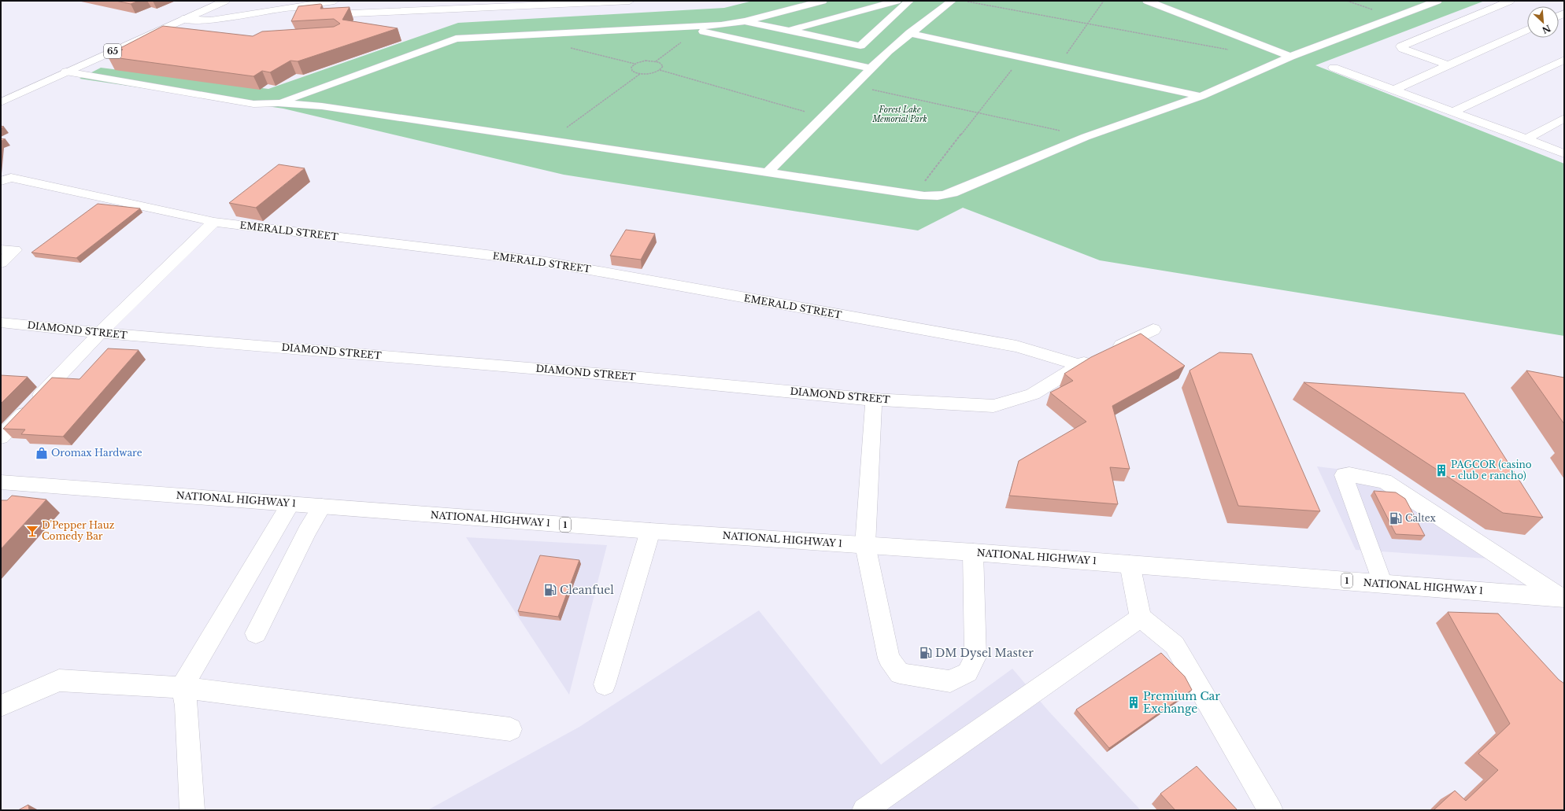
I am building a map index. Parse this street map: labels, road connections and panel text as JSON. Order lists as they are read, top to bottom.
{
  "streets": {
    "main road": [
      "65",
      "EMERALD STREET",
      "DIAMOND STREET",
      "NATIONAL HIGHWAY 1",
      "1"
    ]
  },
  "crossings": [
    ["EMERALD STREET", "DIAMOND STREET"]
  ],
  "parks": ["Forest Lake Memorial Park"],
  "places": {
    "shop": ["Oromax Hardware"],
    "building": ["PAGCOR (casino - club e rancho)", "Premium Car Exchange"],
    "fuel station": ["Caltex", "Cleanfuel", "DM Dysel Master"],
    "bar": ["D'Pepper Hauz Comedy Bar"]
  },
  "north": "bottom right"
}
